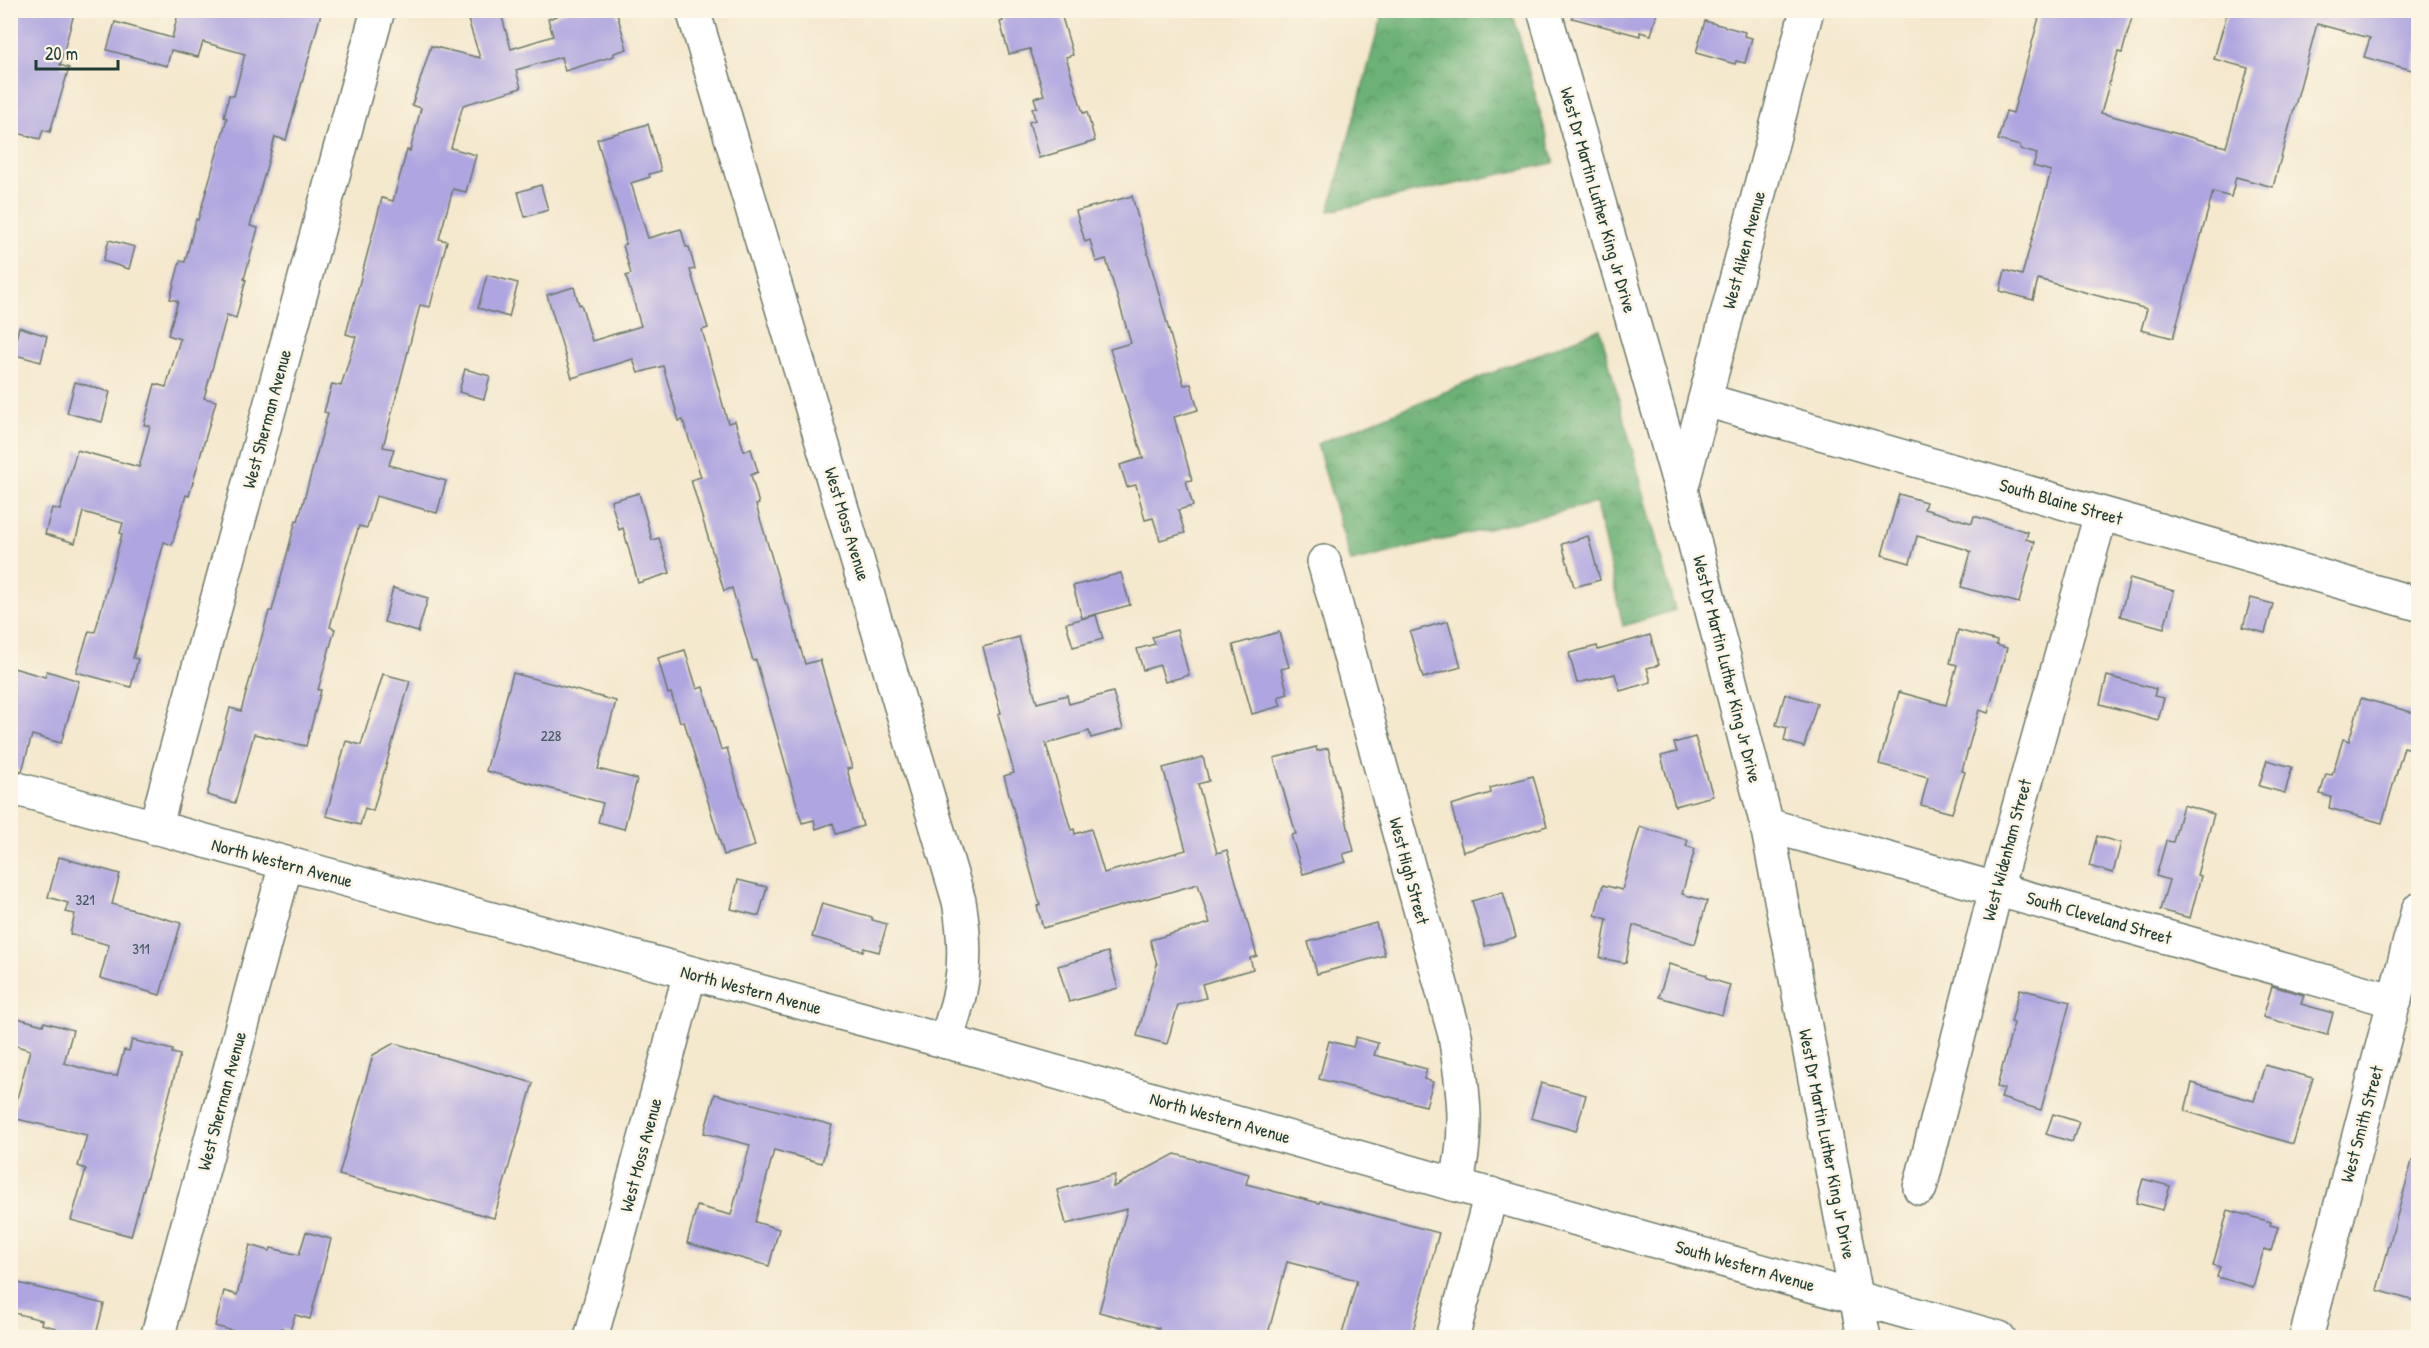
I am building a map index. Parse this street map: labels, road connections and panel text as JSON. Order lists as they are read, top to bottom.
{
  "streets": {
    "street": [
      "West Dr Martin Luther King Jr Drive",
      "West Aiken Avenue",
      "West Sherman Avenue",
      "South Blaine Street",
      "West Moss Avenue",
      "West Widenham Street",
      "North Western Avenue",
      "West High Street",
      "South Cleveland Street",
      "West Smith Street",
      "South Western Avenue"
    ]
  },
  "crossings": [
    ["West Dr Martin Luther King Jr Drive", "West Aiken Avenue"],
    ["West Dr Martin Luther King Jr Drive", "South Cleveland Street"],
    ["West Dr Martin Luther King Jr Drive", "South Western Avenue"],
    ["West Aiken Avenue", "South Blaine Street"],
    ["West Sherman Avenue", "North Western Avenue"],
    ["South Blaine Street", "West Widenham Street"],
    ["West Moss Avenue", "North Western Avenue"],
    ["West Widenham Street", "South Cleveland Street"],
    ["North Western Avenue", "West High Street"],
    ["North Western Avenue", "South Western Avenue"],
    ["South Cleveland Street", "West Smith Street"]
  ],
  "house_numbers": ["228", "321", "311"],
  "scale_bar": "20 m"
}
